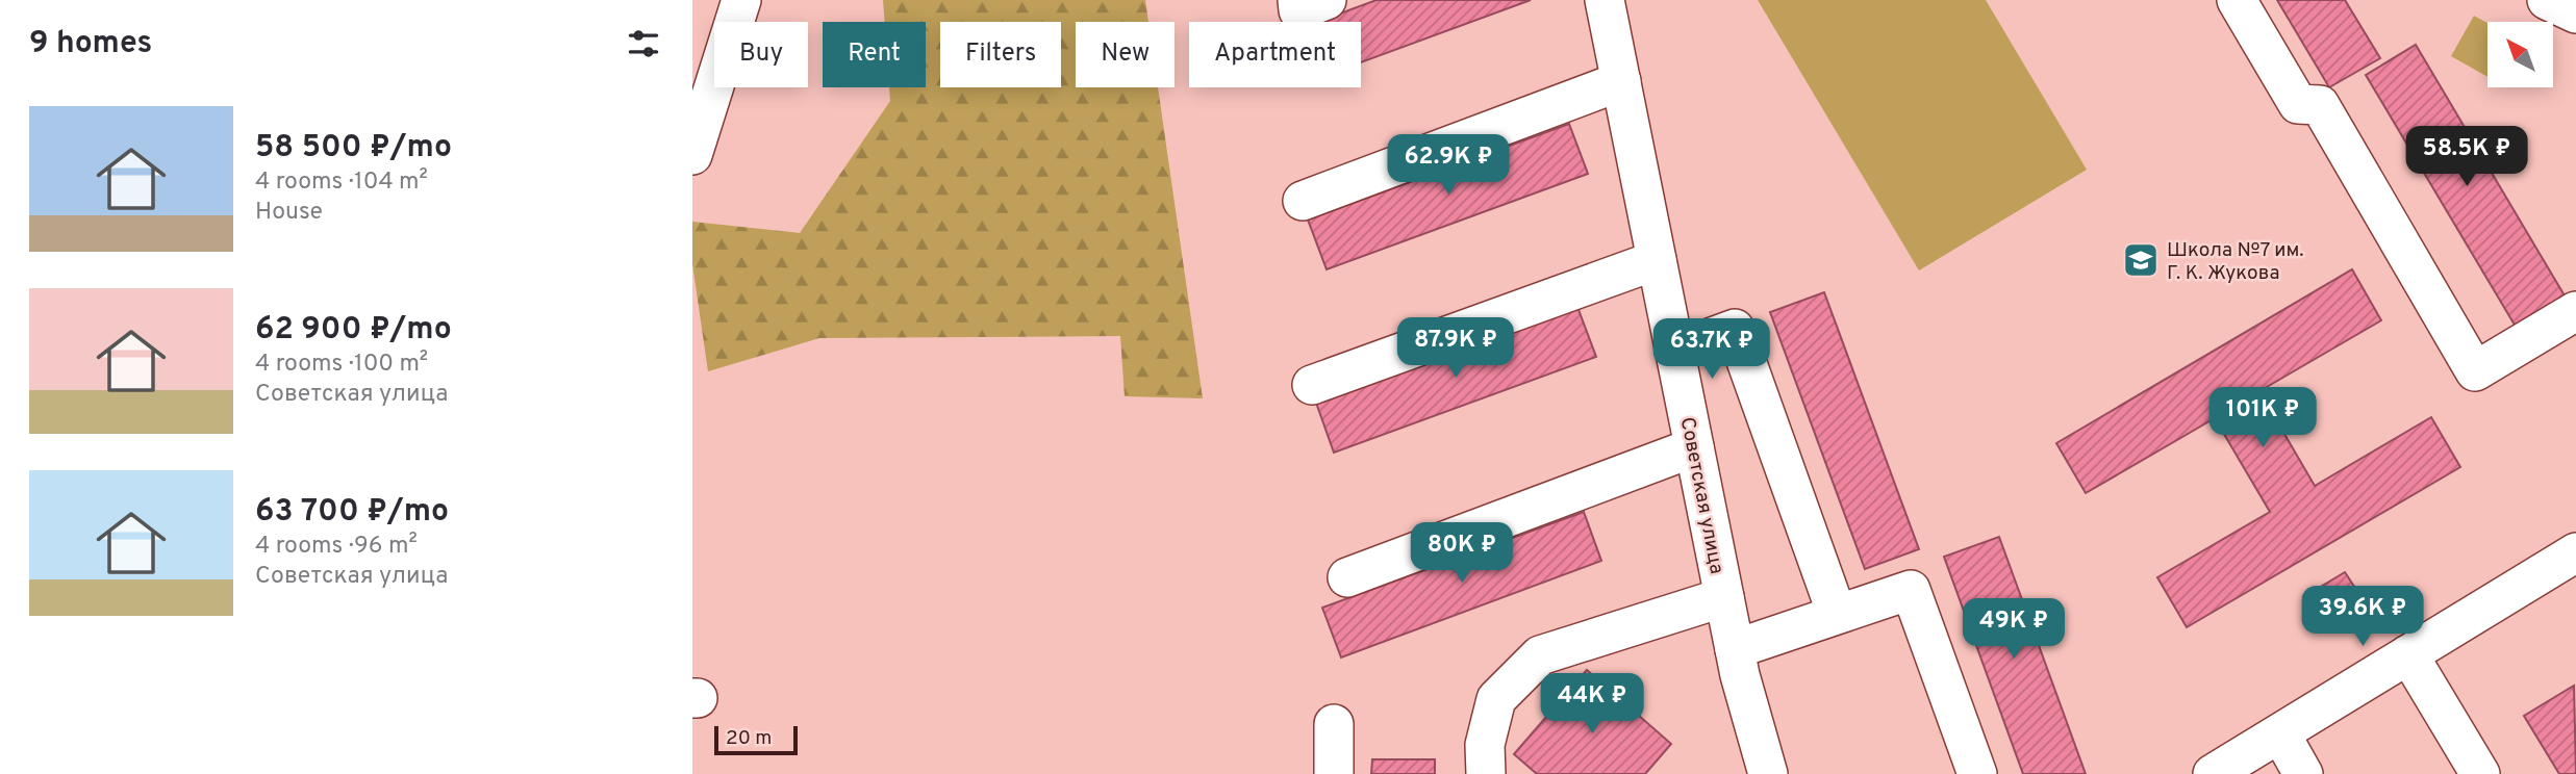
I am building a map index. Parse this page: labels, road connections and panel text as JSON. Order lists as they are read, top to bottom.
{
  "streets": {
    "street": ["Советская улица"]
  },
  "places": {
    "school or university": ["Школа №7 им. Г. К. Жукова"]
  },
  "scale_bar": "20 m",
  "north": "top left",
  "page": {
    "heading": "9 homes",
    "chip": [
      "Buy",
      "Rent",
      "Filters",
      "New",
      "Apartment"
    ],
    "list": [
      {
        "name": "58 500 ₽/mo",
        "note": "4 rooms · 104 m² · House"
      },
      {
        "name": "62 900 ₽/mo",
        "note": "4 rooms · 100 m² · Советская улица"
      },
      {
        "name": "63 700 ₽/mo",
        "note": "4 rooms · 96 m² · Советская улица"
      }
    ],
    "price": [
      "58.5K ₽",
      "62.9K ₽",
      "87.9K ₽",
      "63.7K ₽",
      "101K ₽",
      "80K ₽",
      "39.6K ₽",
      "49K ₽",
      "44K ₽"
    ],
    "scale": "20 m"
  }
}
